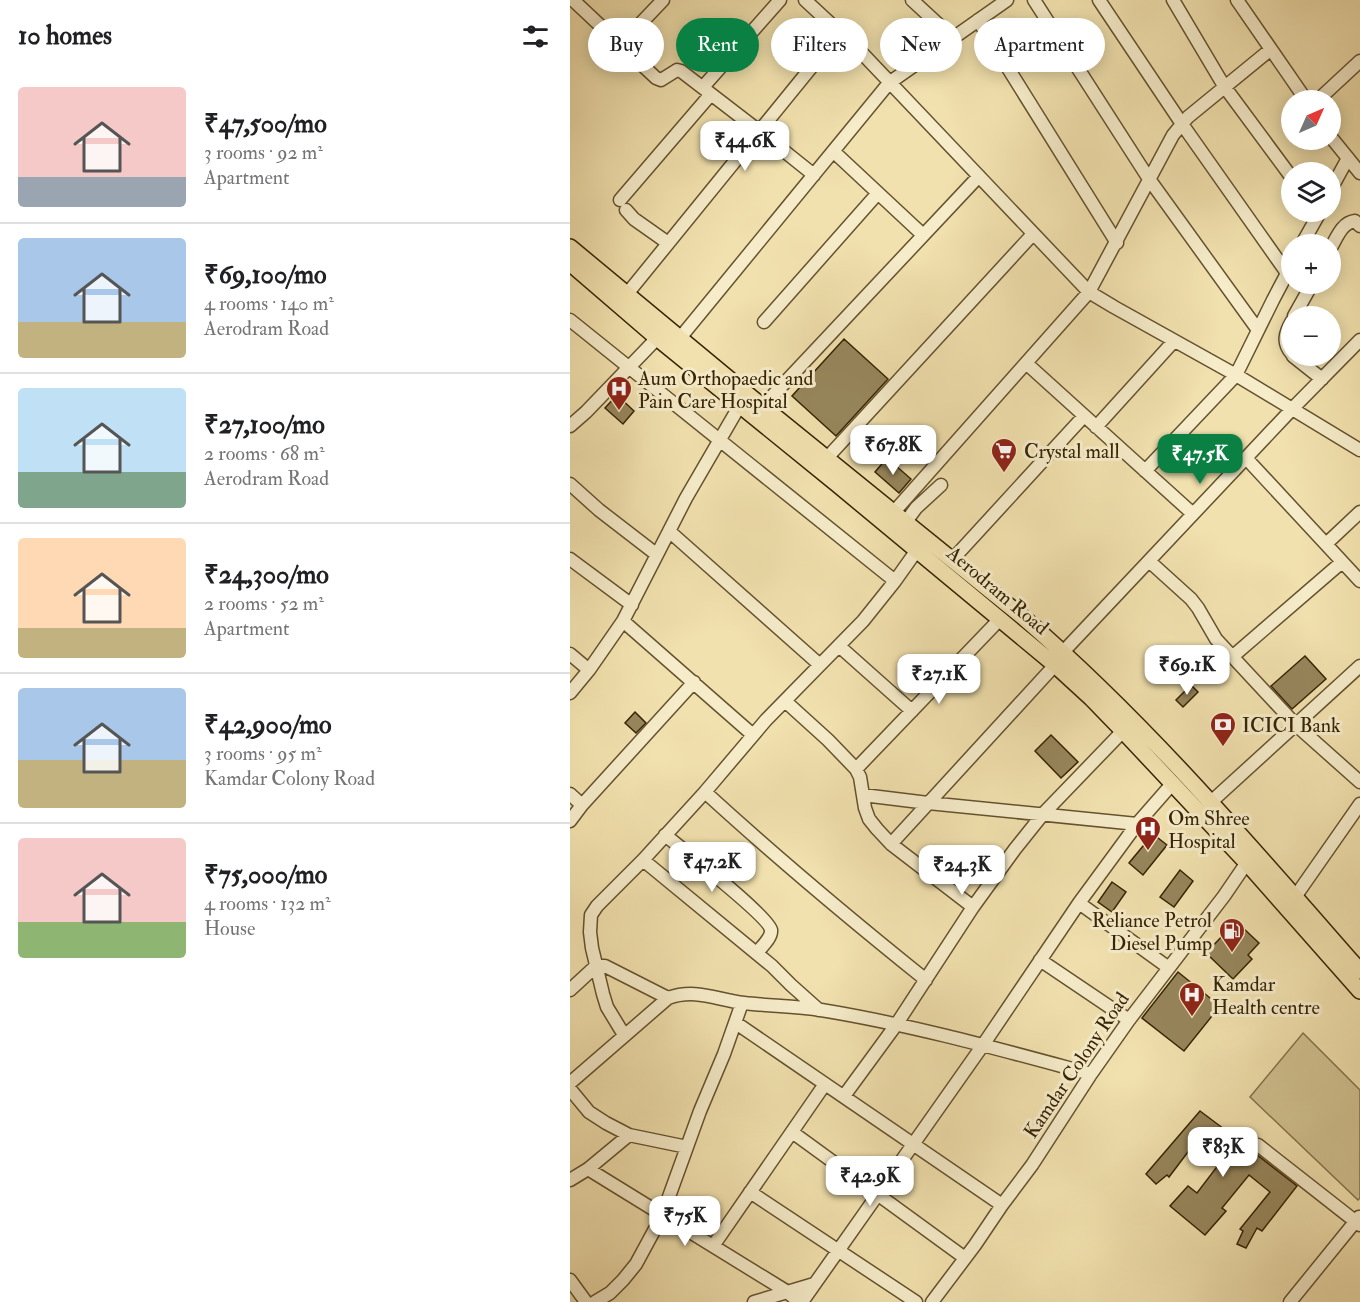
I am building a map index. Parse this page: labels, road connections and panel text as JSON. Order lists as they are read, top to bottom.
{
  "streets": {
    "main road": ["Aerodram Road"],
    "street": ["Kamdar Colony Road"]
  },
  "crossings": [
    ["Aerodram Road", "Kamdar Colony Road"]
  ],
  "places": {
    "hospital": ["Aum Orthopaedic and Pain Care Hospital", "Om Shree Hospital", "Kamdar Health centre"],
    "supermarket": ["Crystal mall"],
    "bank": ["ICICI Bank"],
    "fuel station": ["Reliance Petrol Diesel Pump"]
  },
  "north": "top right",
  "page": {
    "heading": "10 homes",
    "chip": [
      "Buy",
      "Rent",
      "Filters",
      "New",
      "Apartment"
    ],
    "list": [
      {
        "name": "₹47,500/mo",
        "note": "3 rooms · 92 m² · Apartment"
      },
      {
        "name": "₹69,100/mo",
        "note": "4 rooms · 140 m² · Aerodram Road"
      },
      {
        "name": "₹27,100/mo",
        "note": "2 rooms · 68 m² · Aerodram Road"
      },
      {
        "name": "₹24,300/mo",
        "note": "2 rooms · 52 m² · Apartment"
      },
      {
        "name": "₹42,900/mo",
        "note": "3 rooms · 95 m² · Kamdar Colony Road"
      },
      {
        "name": "₹75,000/mo",
        "note": "4 rooms · 132 m² · House"
      }
    ],
    "map_buttons": ["+", "−"],
    "price": [
      "₹44.6K",
      "₹67.8K",
      "₹47.5K",
      "₹69.1K",
      "₹27.1K",
      "₹47.2K",
      "₹24.3K",
      "₹83K",
      "₹42.9K",
      "₹75K"
    ]
  }
}
